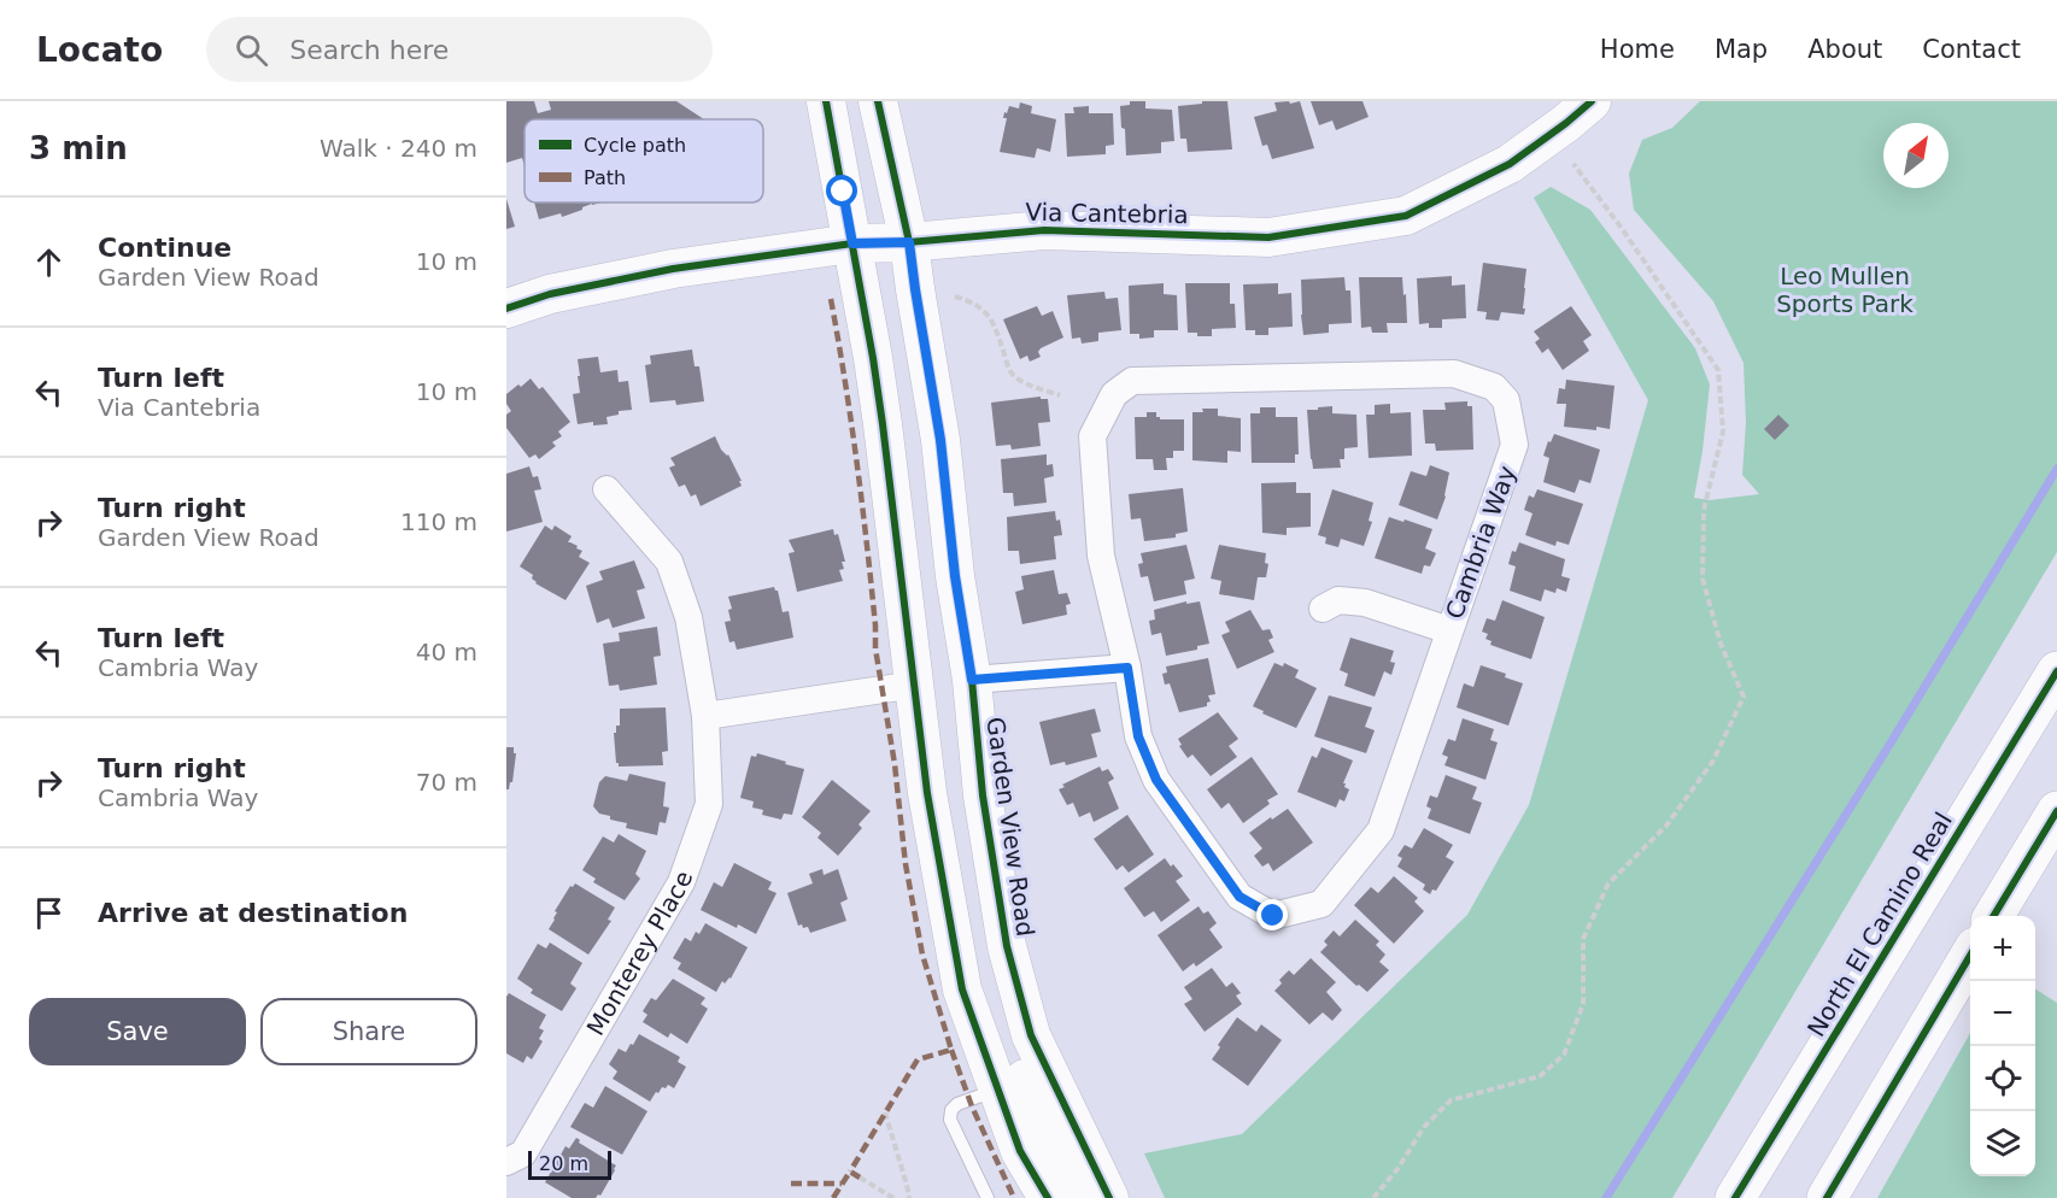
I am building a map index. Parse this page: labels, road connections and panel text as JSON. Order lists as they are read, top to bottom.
{
  "streets": {
    "main road": ["Via Cantebria", "Garden View Road", "North El Camino Real"],
    "street": ["Cambria Way", "Monterey Place"]
  },
  "crossings": [
    ["Via Cantebria", "Garden View Road"]
  ],
  "parks": ["Leo Mullen Sports Park"],
  "legend": ["Cycle path", "Path"],
  "scale_bar": "20 m",
  "north": "top right",
  "page": {
    "header": "Locato",
    "search": "Search here",
    "nav": [
      "Home",
      "Map",
      "About",
      "Contact"
    ],
    "heading": ["3 min", "Walk · 240 m"],
    "list": [
      ["Continue", "Garden View Road", "10 m"],
      ["Turn left", "Via Cantebria", "10 m"],
      ["Turn right", "Garden View Road", "110 m"],
      ["Turn left", "Cambria Way", "40 m"],
      ["Turn right", "Cambria Way", "70 m"],
      "Arrive at destination"
    ],
    "map_buttons": ["+", "−"],
    "buttons": ["Save", "Share"],
    "scale": "20 m"
  }
}
